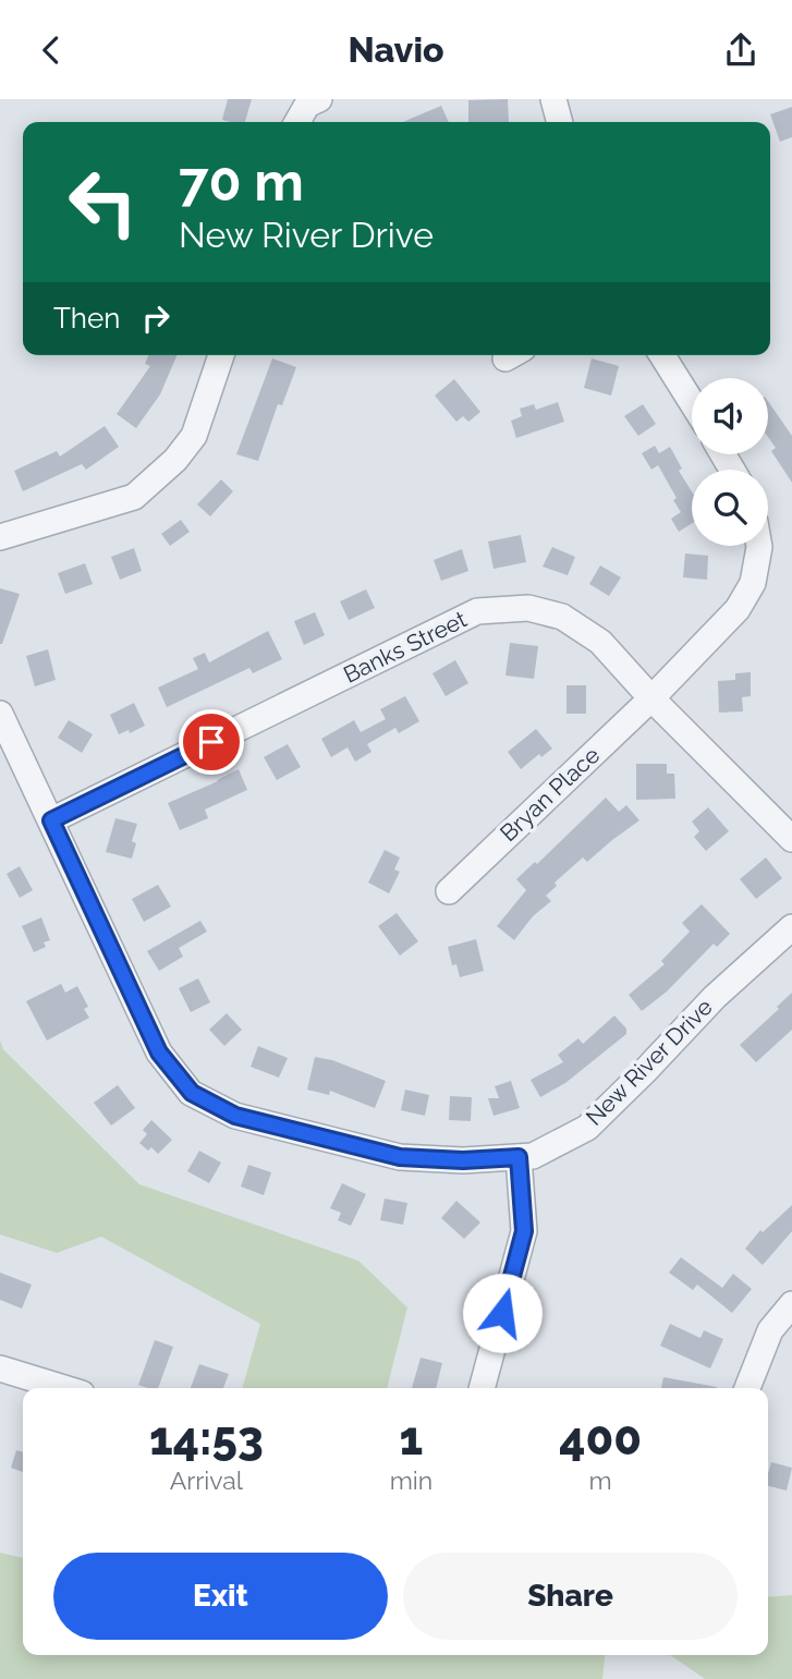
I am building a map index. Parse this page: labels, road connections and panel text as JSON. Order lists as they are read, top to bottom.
{
  "streets": {
    "street": ["Banks Street", "Bryan Place", "New River Drive"]
  },
  "crossings": [
    ["Banks Street", "Bryan Place"],
    ["Banks Street", "New River Drive"]
  ],
  "page": {
    "header": "Navio",
    "turn": ["70 m", "New River Drive"],
    "then": "Then",
    "eta": [
      "14:53",
      "Arrival",
      "1",
      "min",
      "400",
      "m"
    ],
    "buttons": ["Exit", "Share"]
  }
}
